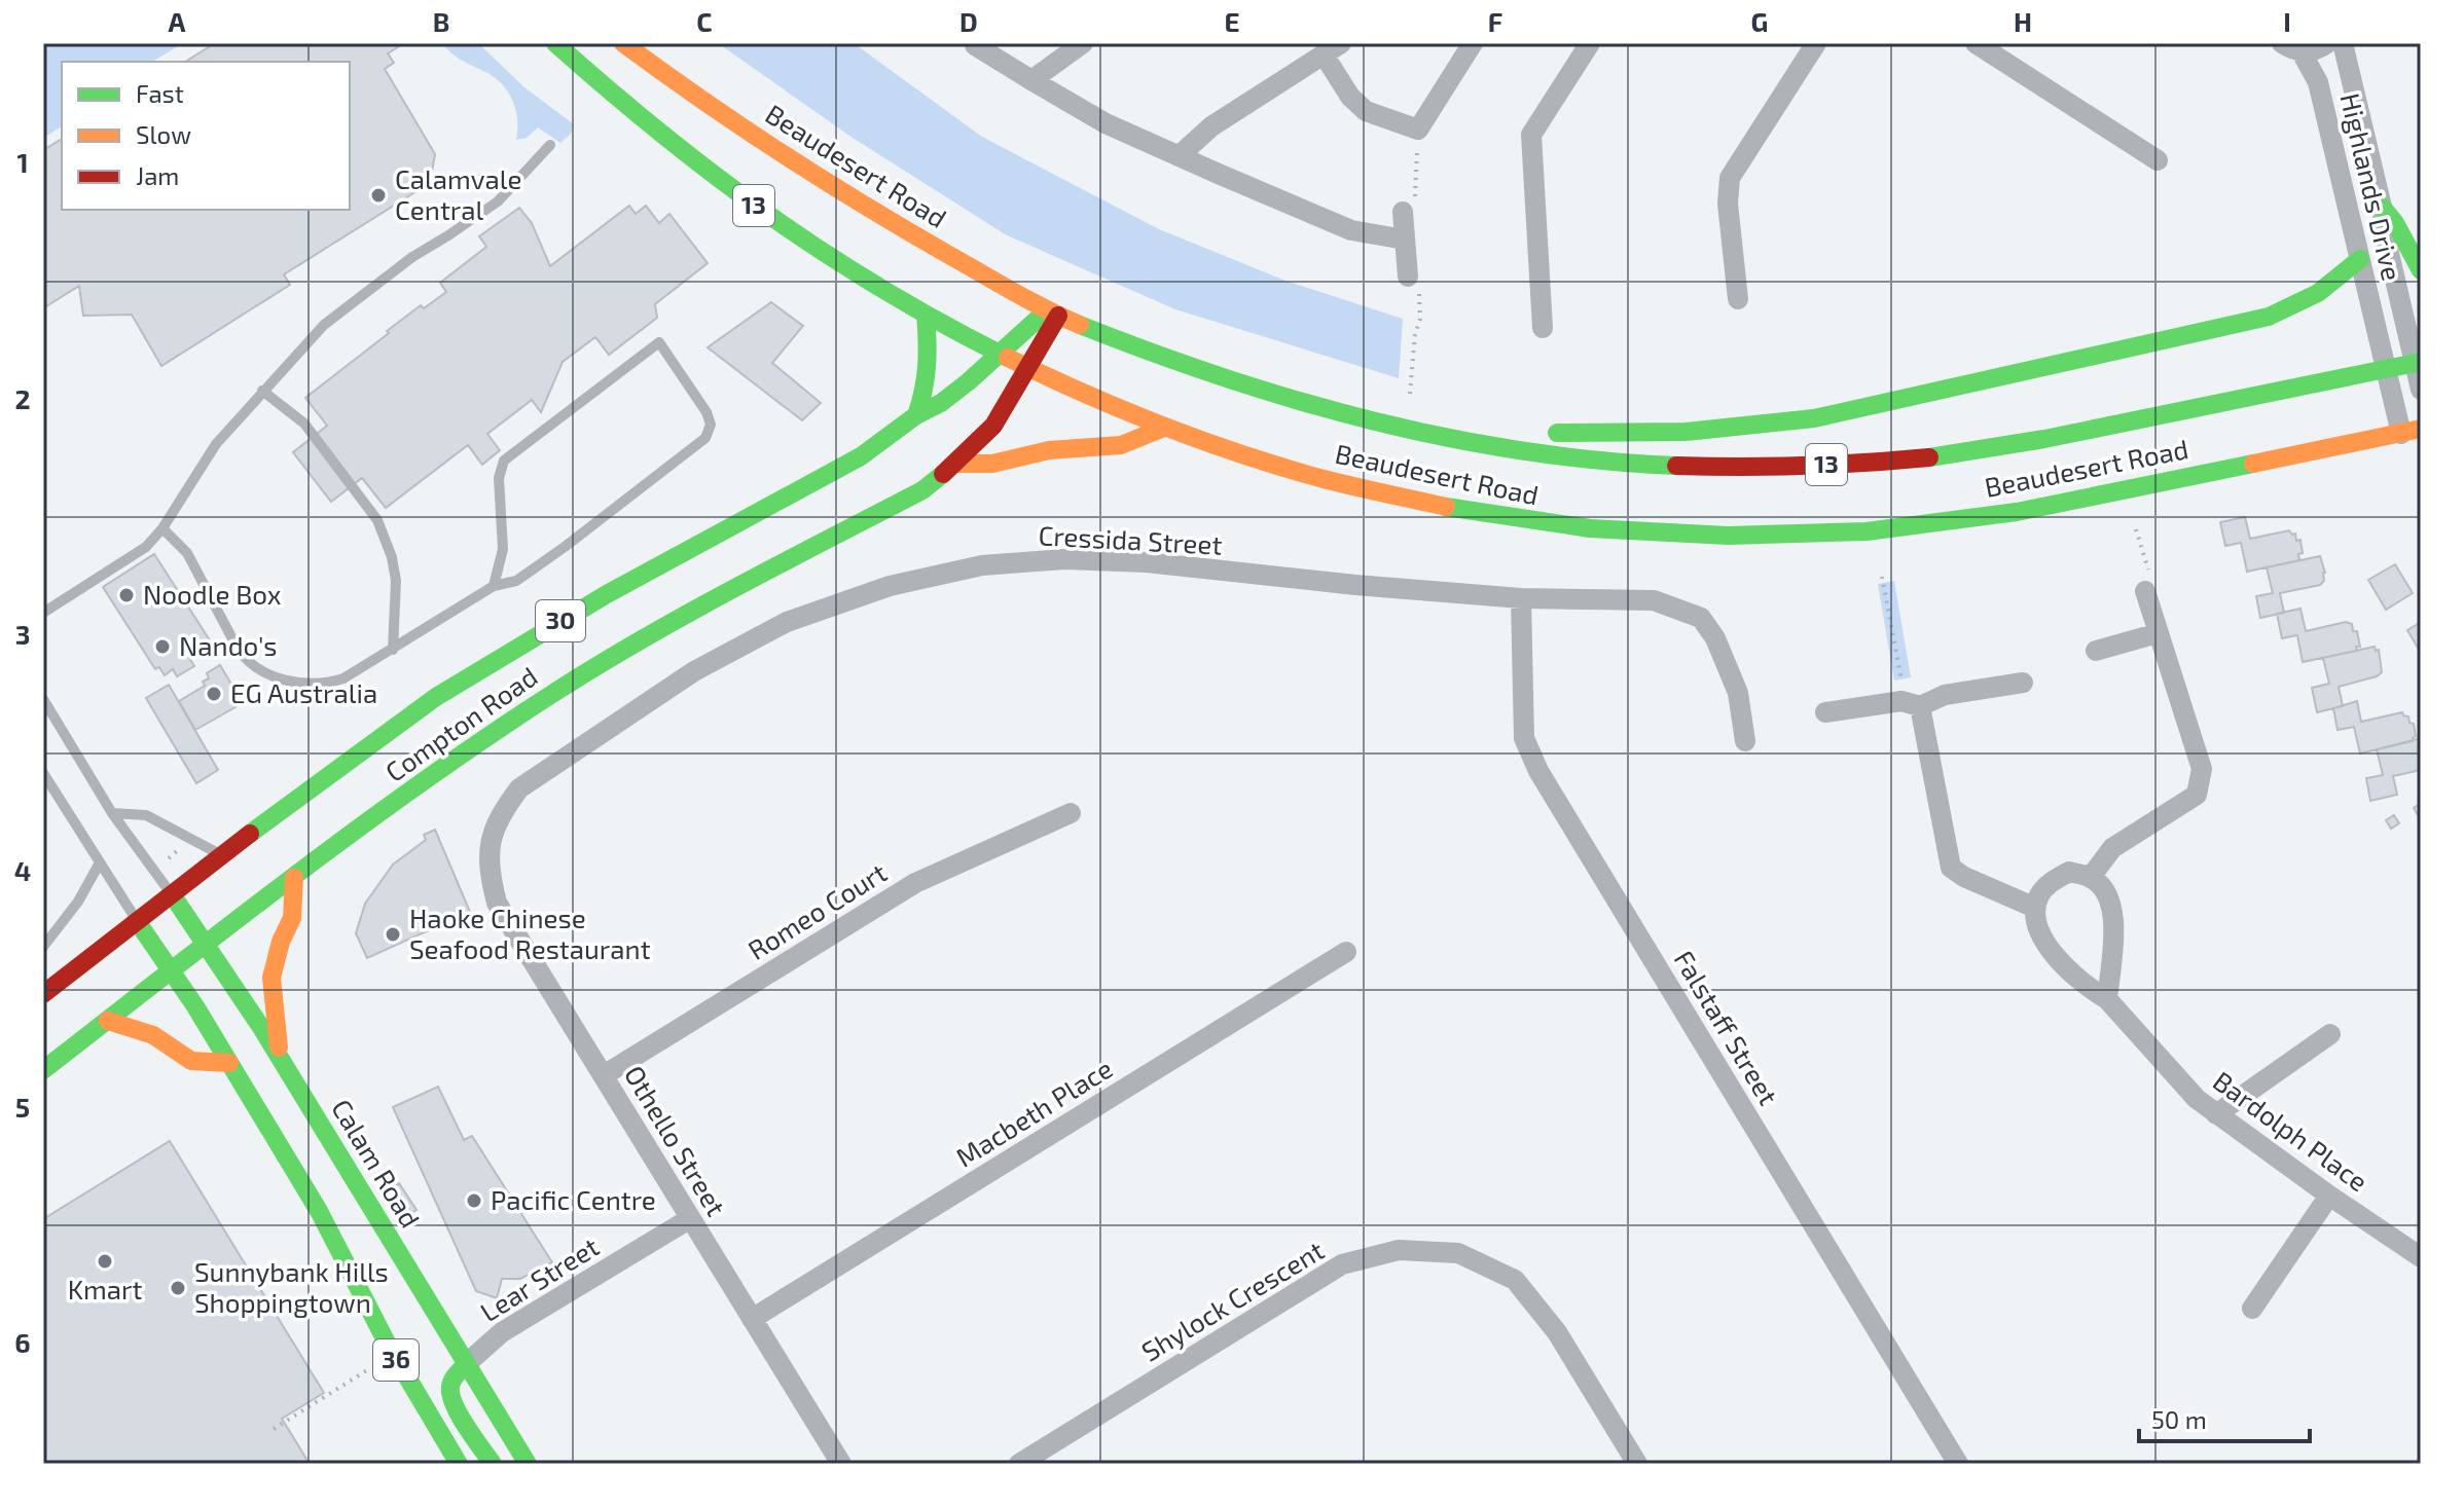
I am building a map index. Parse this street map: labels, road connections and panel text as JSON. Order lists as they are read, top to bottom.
{
  "streets": {
    "main road": [
      "Beaudesert Road",
      "13",
      "30",
      "Compton Road",
      "Calam Road",
      "36"
    ],
    "street": [
      "Highlands Drive",
      "Cressida Street",
      "Romeo Court",
      "Falstaff Street",
      "Macbeth Place",
      "Bardolph Place",
      "Othello Street",
      "Lear Street",
      "Shylock Crescent"
    ]
  },
  "crossings": [
    ["Beaudesert Road", "Highlands Drive"],
    ["Beaudesert Road", "Compton Road"],
    ["Cressida Street", "Falstaff Street"],
    ["Cressida Street", "Othello Street"],
    ["Compton Road", "Calam Road"],
    ["Compton Road", "36"],
    ["Romeo Court", "Othello Street"],
    ["Macbeth Place", "Othello Street"],
    ["Othello Street", "Lear Street"],
    ["Calam Road", "Lear Street"]
  ],
  "places": [
    "Calamvale Central",
    "Noodle Box",
    "Nando's",
    "EG Australia",
    "Haoke Chinese Seafood Restaurant",
    "Pacific Centre",
    "Kmart",
    "Sunnybank Hills Shoppingtown"
  ],
  "legend": ["Fast", "Slow", "Jam"],
  "scale_bar": "50 m",
  "grid": {
    "columns": [
      "A",
      "B",
      "C",
      "D",
      "E",
      "F",
      "G",
      "H",
      "I"
    ],
    "rows": [
      "1",
      "2",
      "3",
      "4",
      "5",
      "6"
    ]
  }
}
